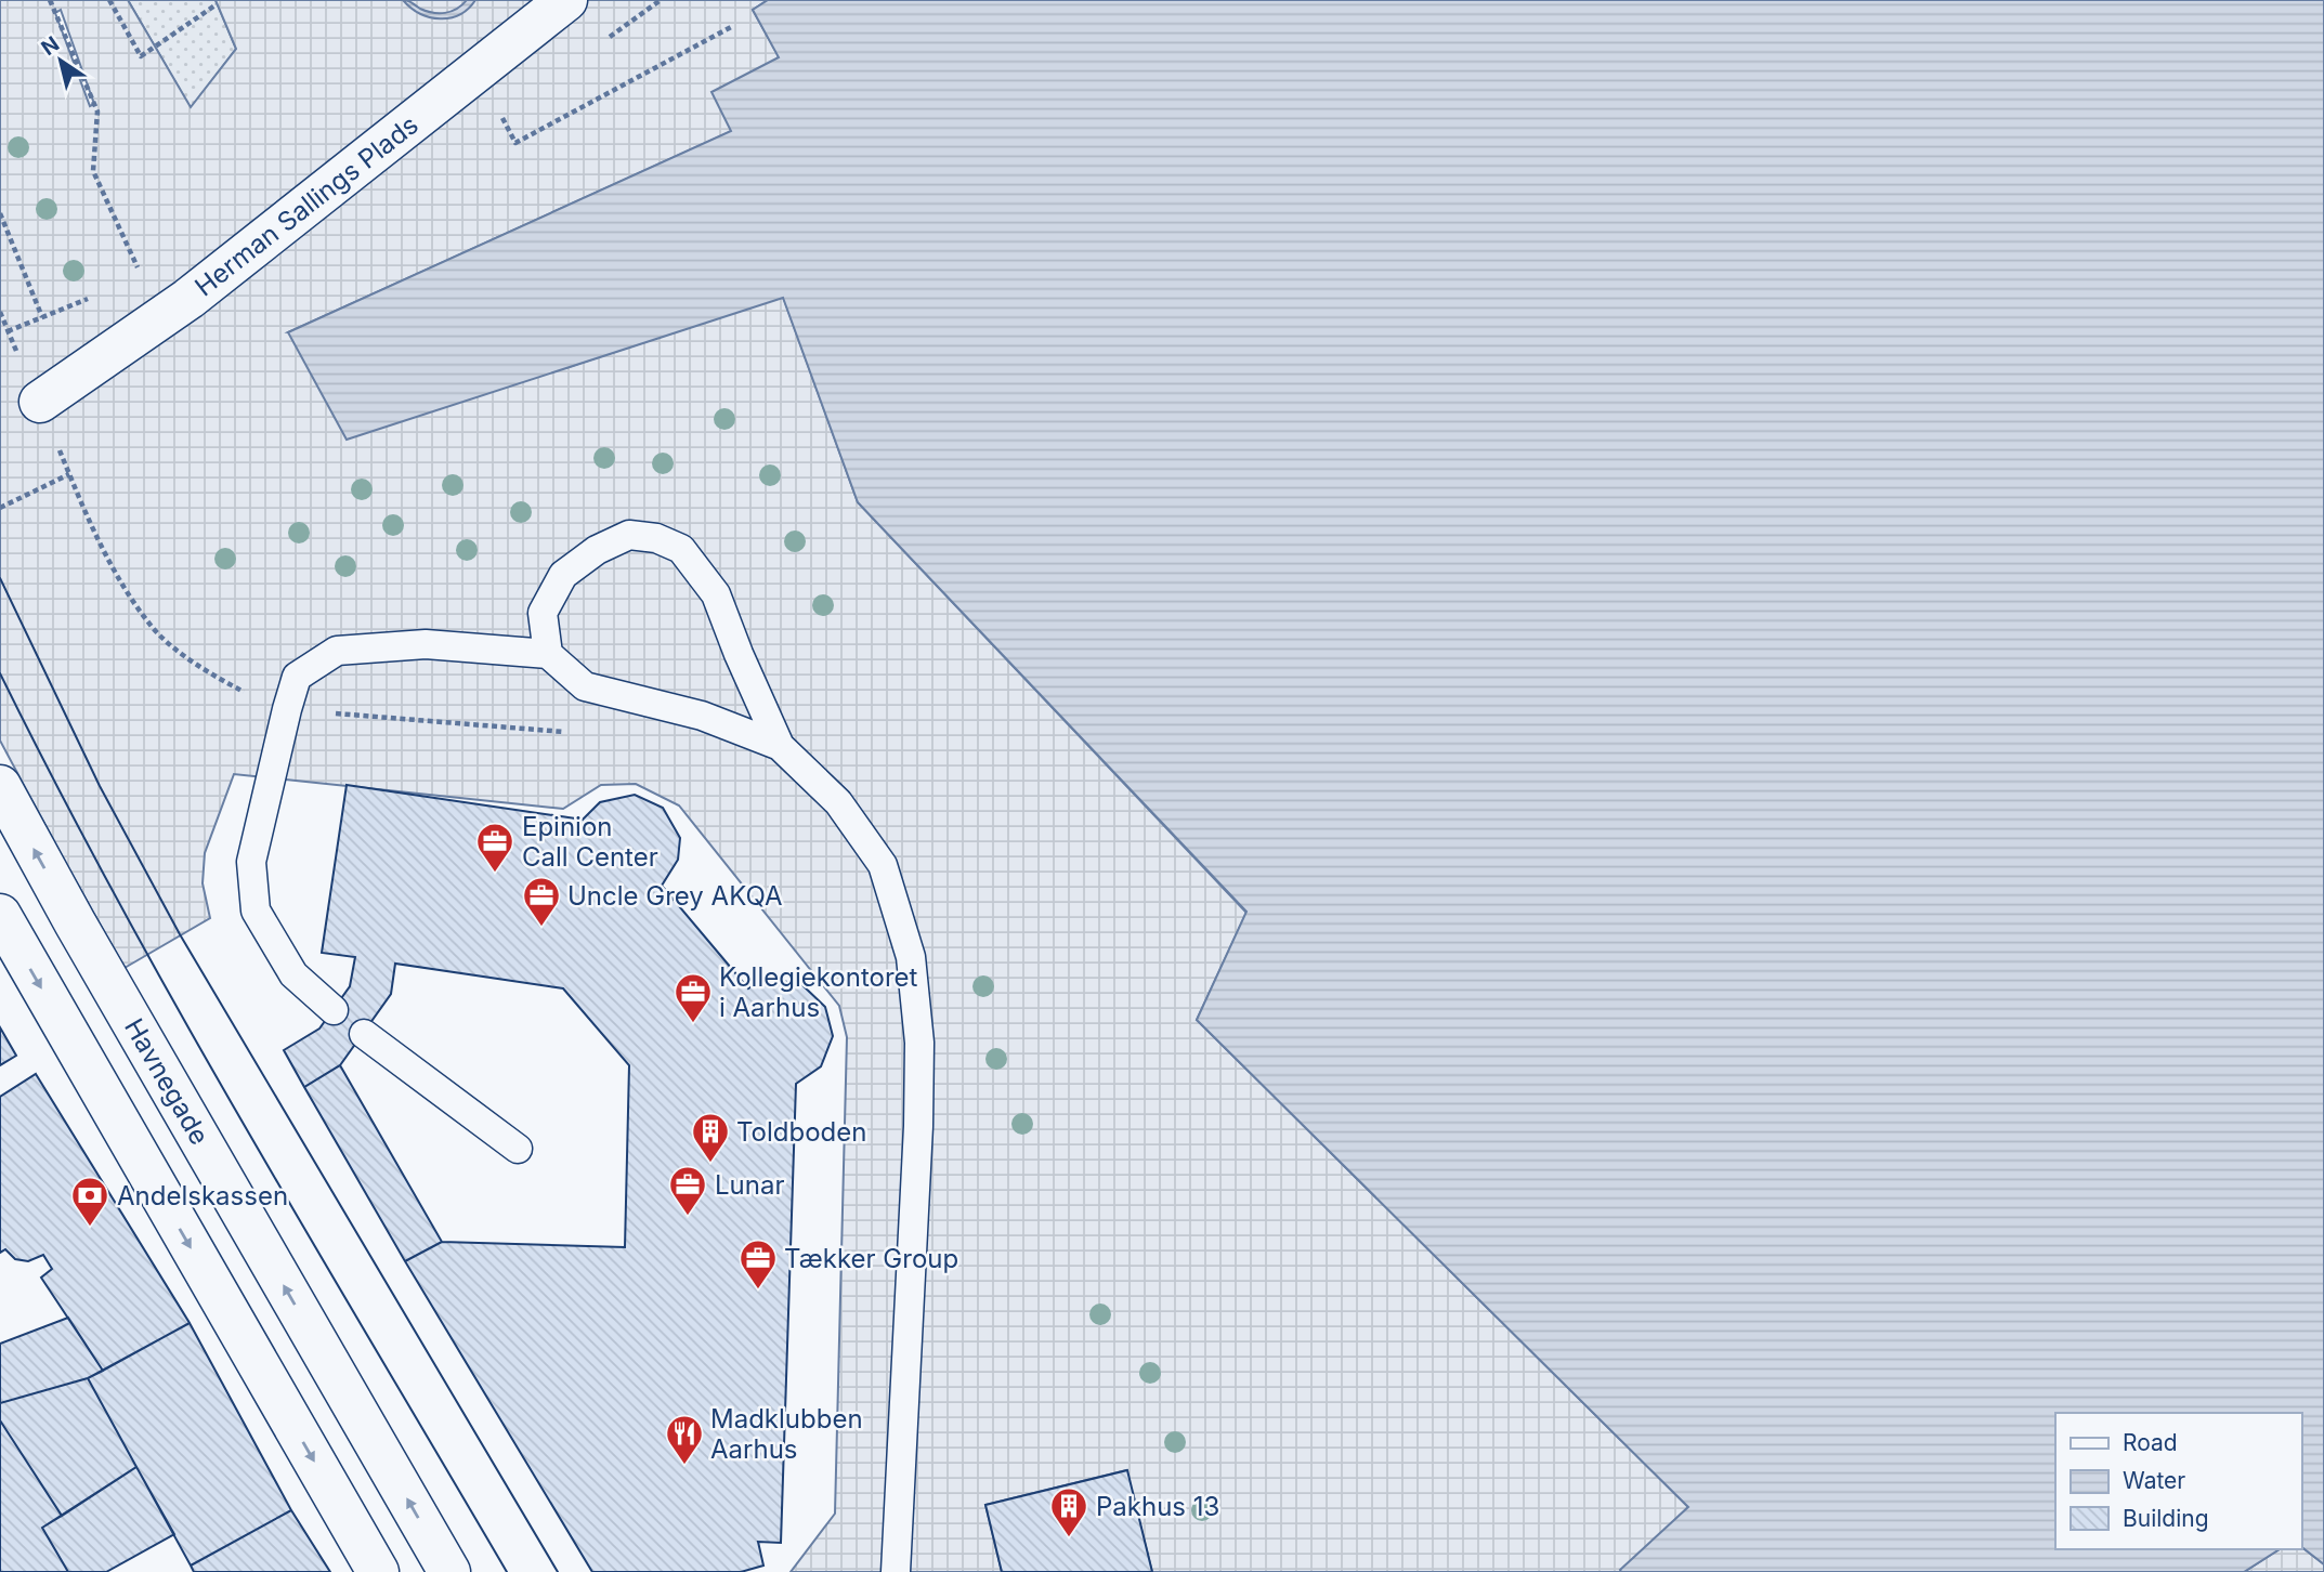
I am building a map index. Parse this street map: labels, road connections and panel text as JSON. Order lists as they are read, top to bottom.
{
  "streets": {
    "street": ["Herman Sallings Plads", "Havnegade"]
  },
  "places": {
    "office": [
      "Epinion Call Center",
      "Uncle Grey AKQA",
      "Kollegiekontoret i Aarhus",
      "Lunar",
      "Tækker Group"
    ],
    "building": ["Toldboden", "Pakhus 13"],
    "bank": ["Andelskassen"],
    "restaurant": ["Madklubben Aarhus"]
  },
  "legend": ["Road", "Water", "Building"],
  "north": "top left"
}
